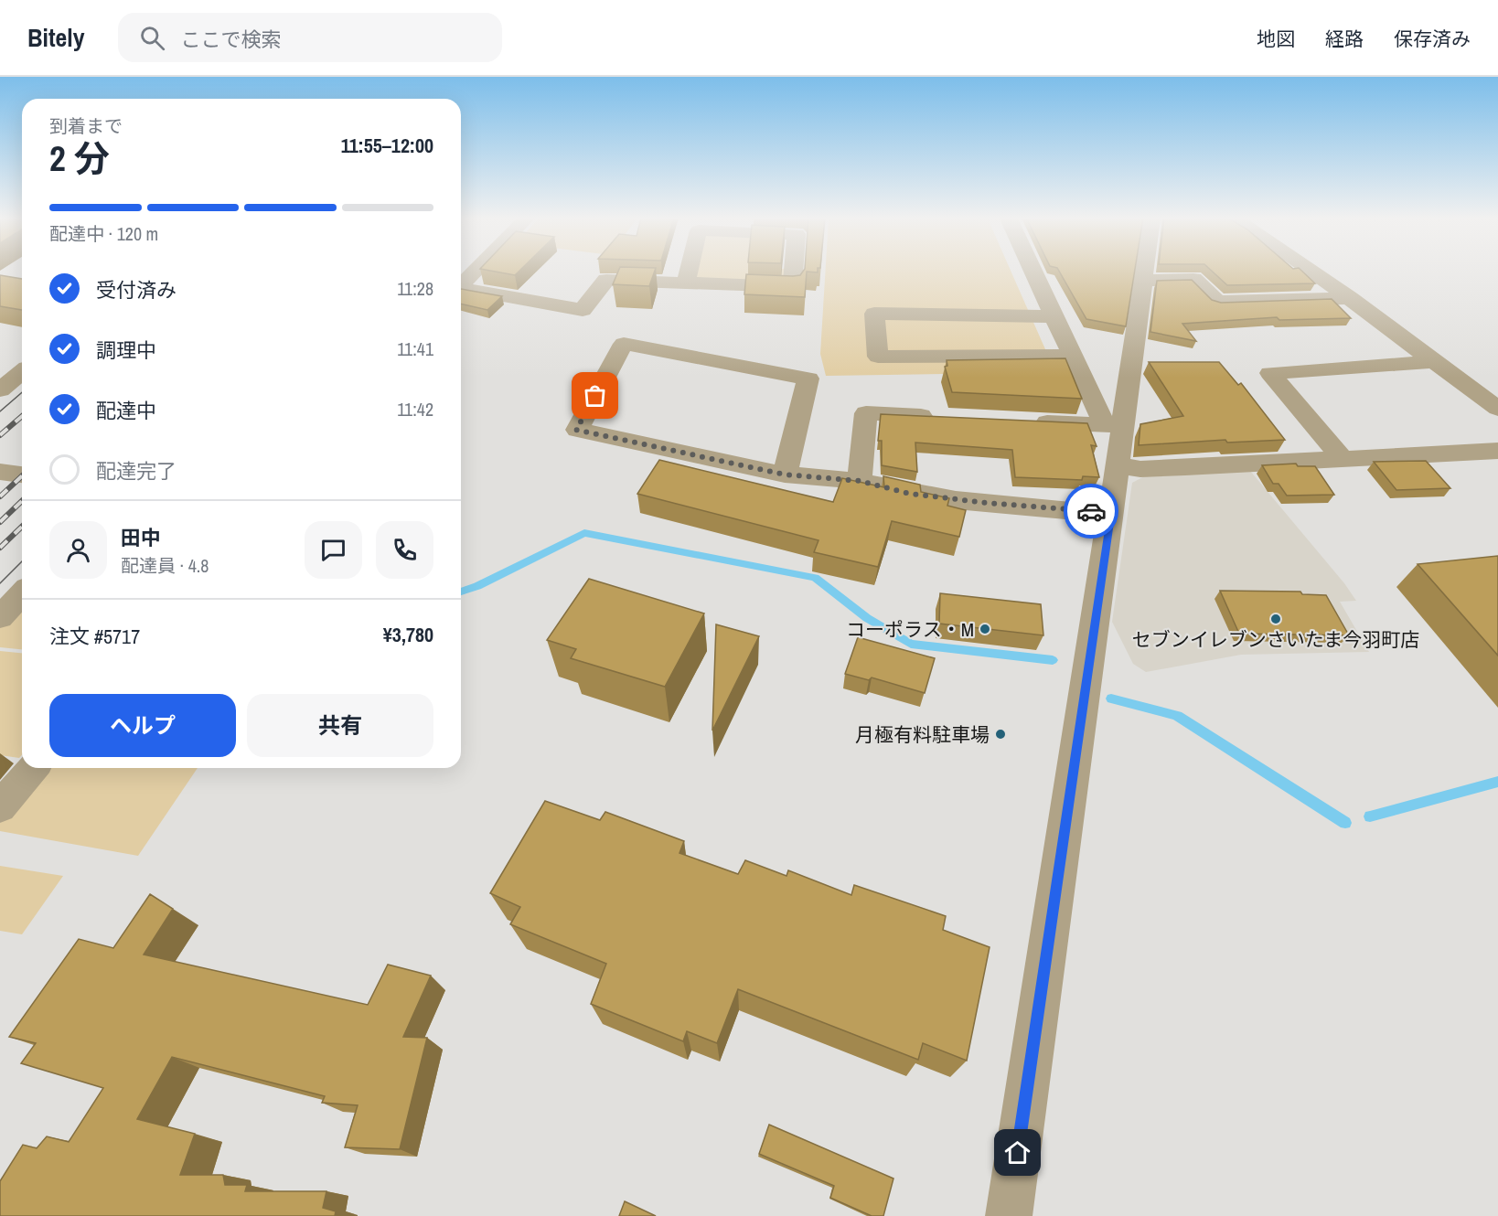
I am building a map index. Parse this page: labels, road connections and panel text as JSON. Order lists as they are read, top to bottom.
{
  "places": ["セブンイレブンさいたま今羽町店", "コーポラス・M", "月極有料駐車場"],
  "page": {
    "header": "Bitely",
    "search": "ここで検索",
    "nav": ["地図", "経路", "保存済み"],
    "heading": ["2 分", "到着まで", "11:55–12:00"],
    "panel": [
      "田中",
      "配達員 · 4.8",
      "注文 #5717",
      "¥3,780"
    ],
    "bar": "配達中 · 120 m",
    "list": [
      ["受付済み", "11:28"],
      ["調理中", "11:41"],
      ["配達中", "11:42"],
      "配達完了"
    ],
    "buttons": ["ヘルプ", "共有"]
  }
}
